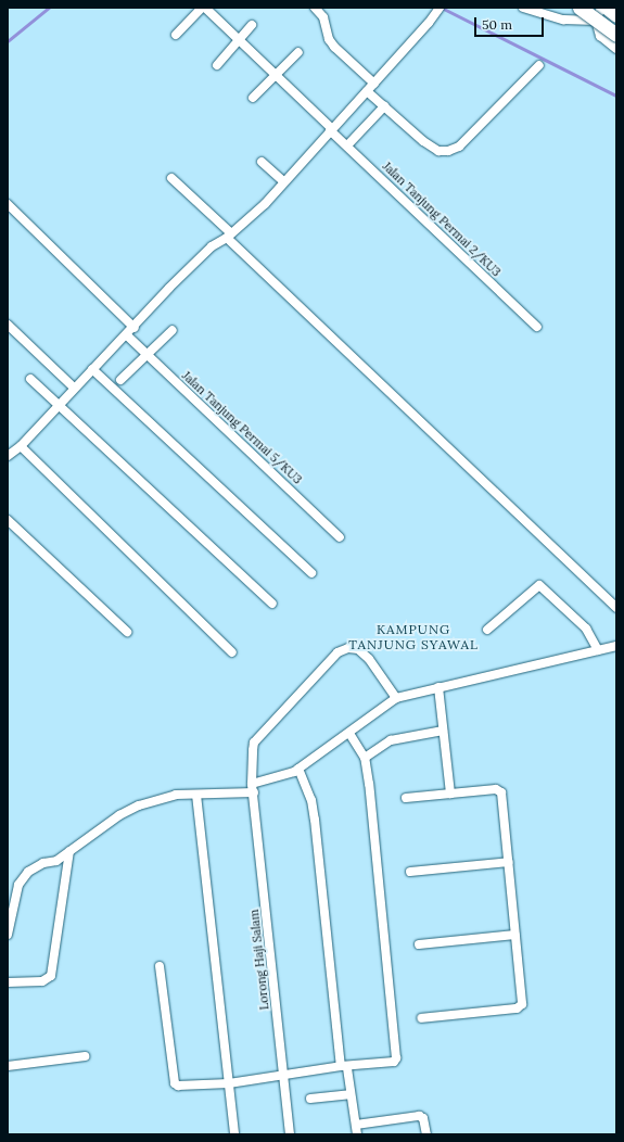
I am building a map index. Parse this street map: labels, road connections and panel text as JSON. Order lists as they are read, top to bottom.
{
  "streets": {
    "street": ["Jalan Tanjung Permai 2/KU3", "Jalan Tanjung Permai 5/KU3", "Lorong Haji Salam"]
  },
  "districts": ["KAMPUNG TANJUNG SYAWAL"],
  "scale_bar": "50 m"
}
